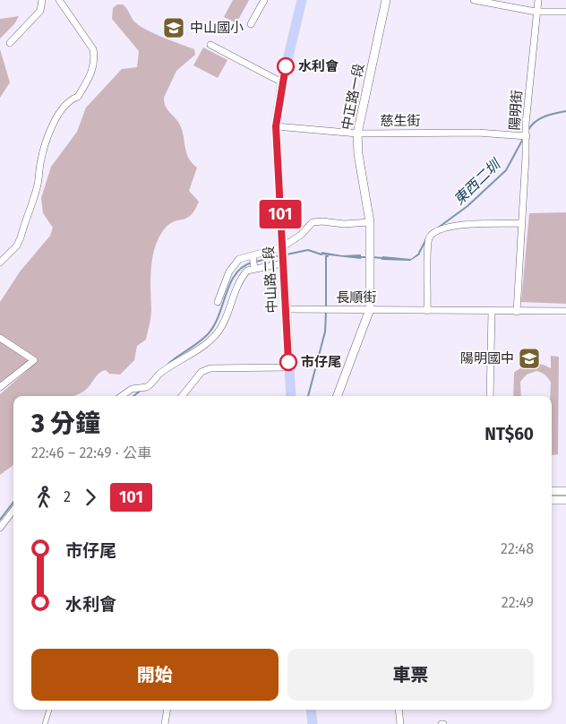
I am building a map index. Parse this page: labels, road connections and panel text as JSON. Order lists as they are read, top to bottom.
{
  "streets": {
    "main road": ["中山路二段"],
    "street": [
      "中正路一段",
      "陽明街",
      "慈生街",
      "長順街"
    ]
  },
  "crossings": [
    ["中正路一段", "慈生街"],
    ["中正路一段", "長順街"],
    ["陽明街", "慈生街"],
    ["陽明街", "長順街"],
    ["慈生街", "中山路二段"],
    ["中山路二段", "長順街"]
  ],
  "water": ["東西二圳"],
  "places": {
    "school or university": ["中山國小", "陽明國中"],
    "other": ["水利會", "市仔尾"]
  },
  "lines": ["bus line 101"],
  "page": {
    "on_map": "101",
    "heading": ["3 分鐘", "22:46 – 22:49 · 公車", "NT$60"],
    "legs": ["2", "101"],
    "list": [
      {
        "name": "市仔尾",
        "value": "22:48"
      },
      {
        "name": "水利會",
        "value": "22:49"
      }
    ],
    "buttons": ["開始", "車票"]
  }
}
